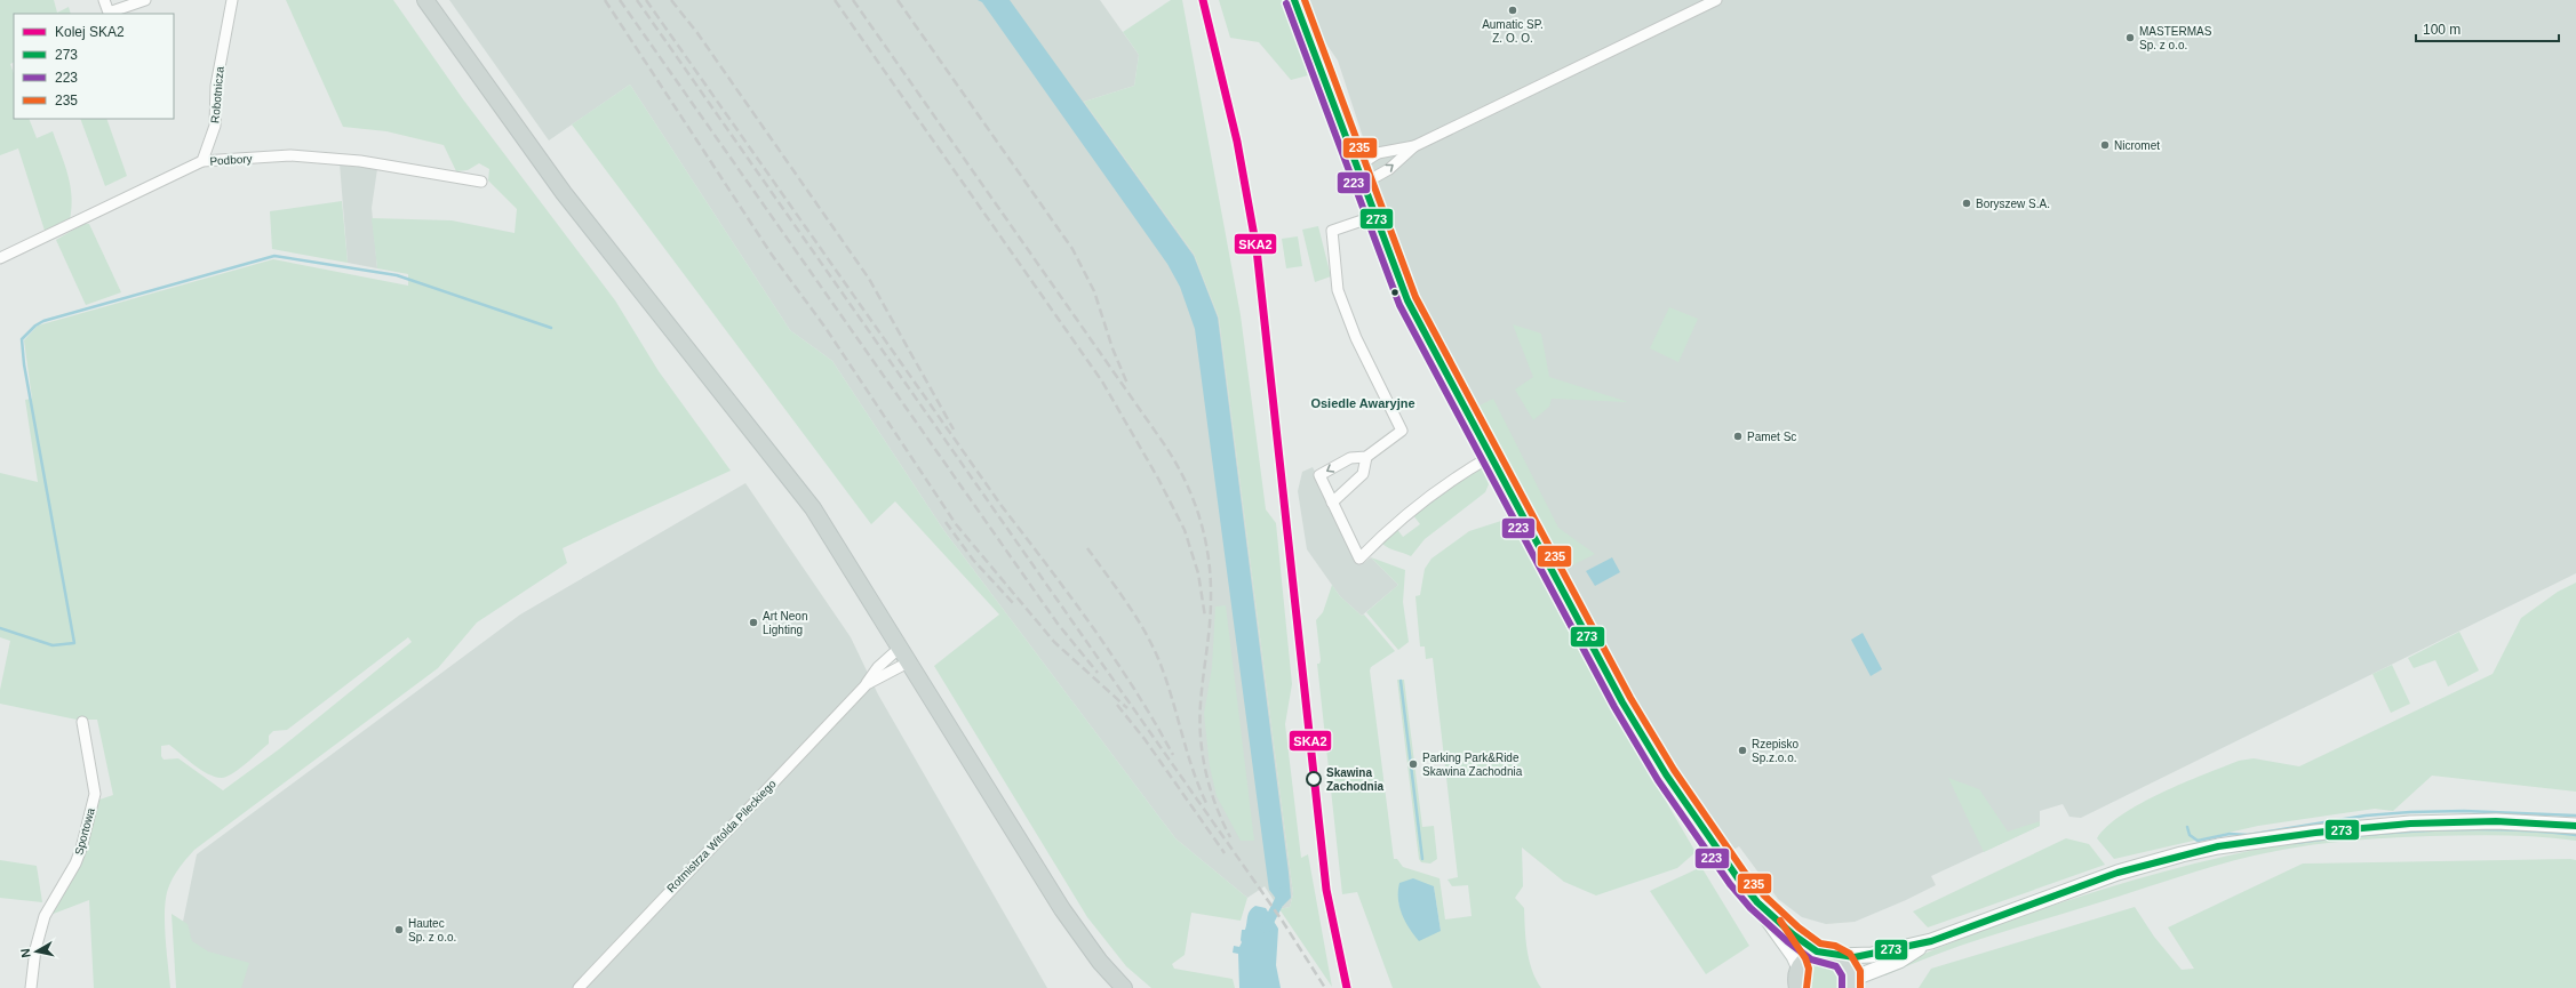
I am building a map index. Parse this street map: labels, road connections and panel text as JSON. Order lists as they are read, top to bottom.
{
  "streets": {
    "street": [
      "Robotnicza",
      "Podbory",
      "Sportowa",
      "Rotmistrza Witolda Pileckiego"
    ]
  },
  "crossings": [
    ["Robotnicza", "Podbory"]
  ],
  "districts": ["Osiedle Awaryjne"],
  "places": [
    "Aumatic SP. Z. O. O.",
    "MASTERMAS Sp. z o.o.",
    "Nicromet",
    "Boryszew S.A.",
    "Pamet Sc",
    "Art Neon Lighting",
    "Rzepisko Sp.z.o.o.",
    "Parking Park&Ride Skawina Zachodnia",
    "Skawina Zachodnia",
    "Hautec Sp. z o.o."
  ],
  "lines": [
    "rail line SKA2",
    "transit line 273",
    "transit line 235",
    "transit line 223"
  ],
  "legend": [
    "Kolej SKA2",
    "273",
    "223",
    "235"
  ],
  "scale_bar": "100 m",
  "north": "left"
}
